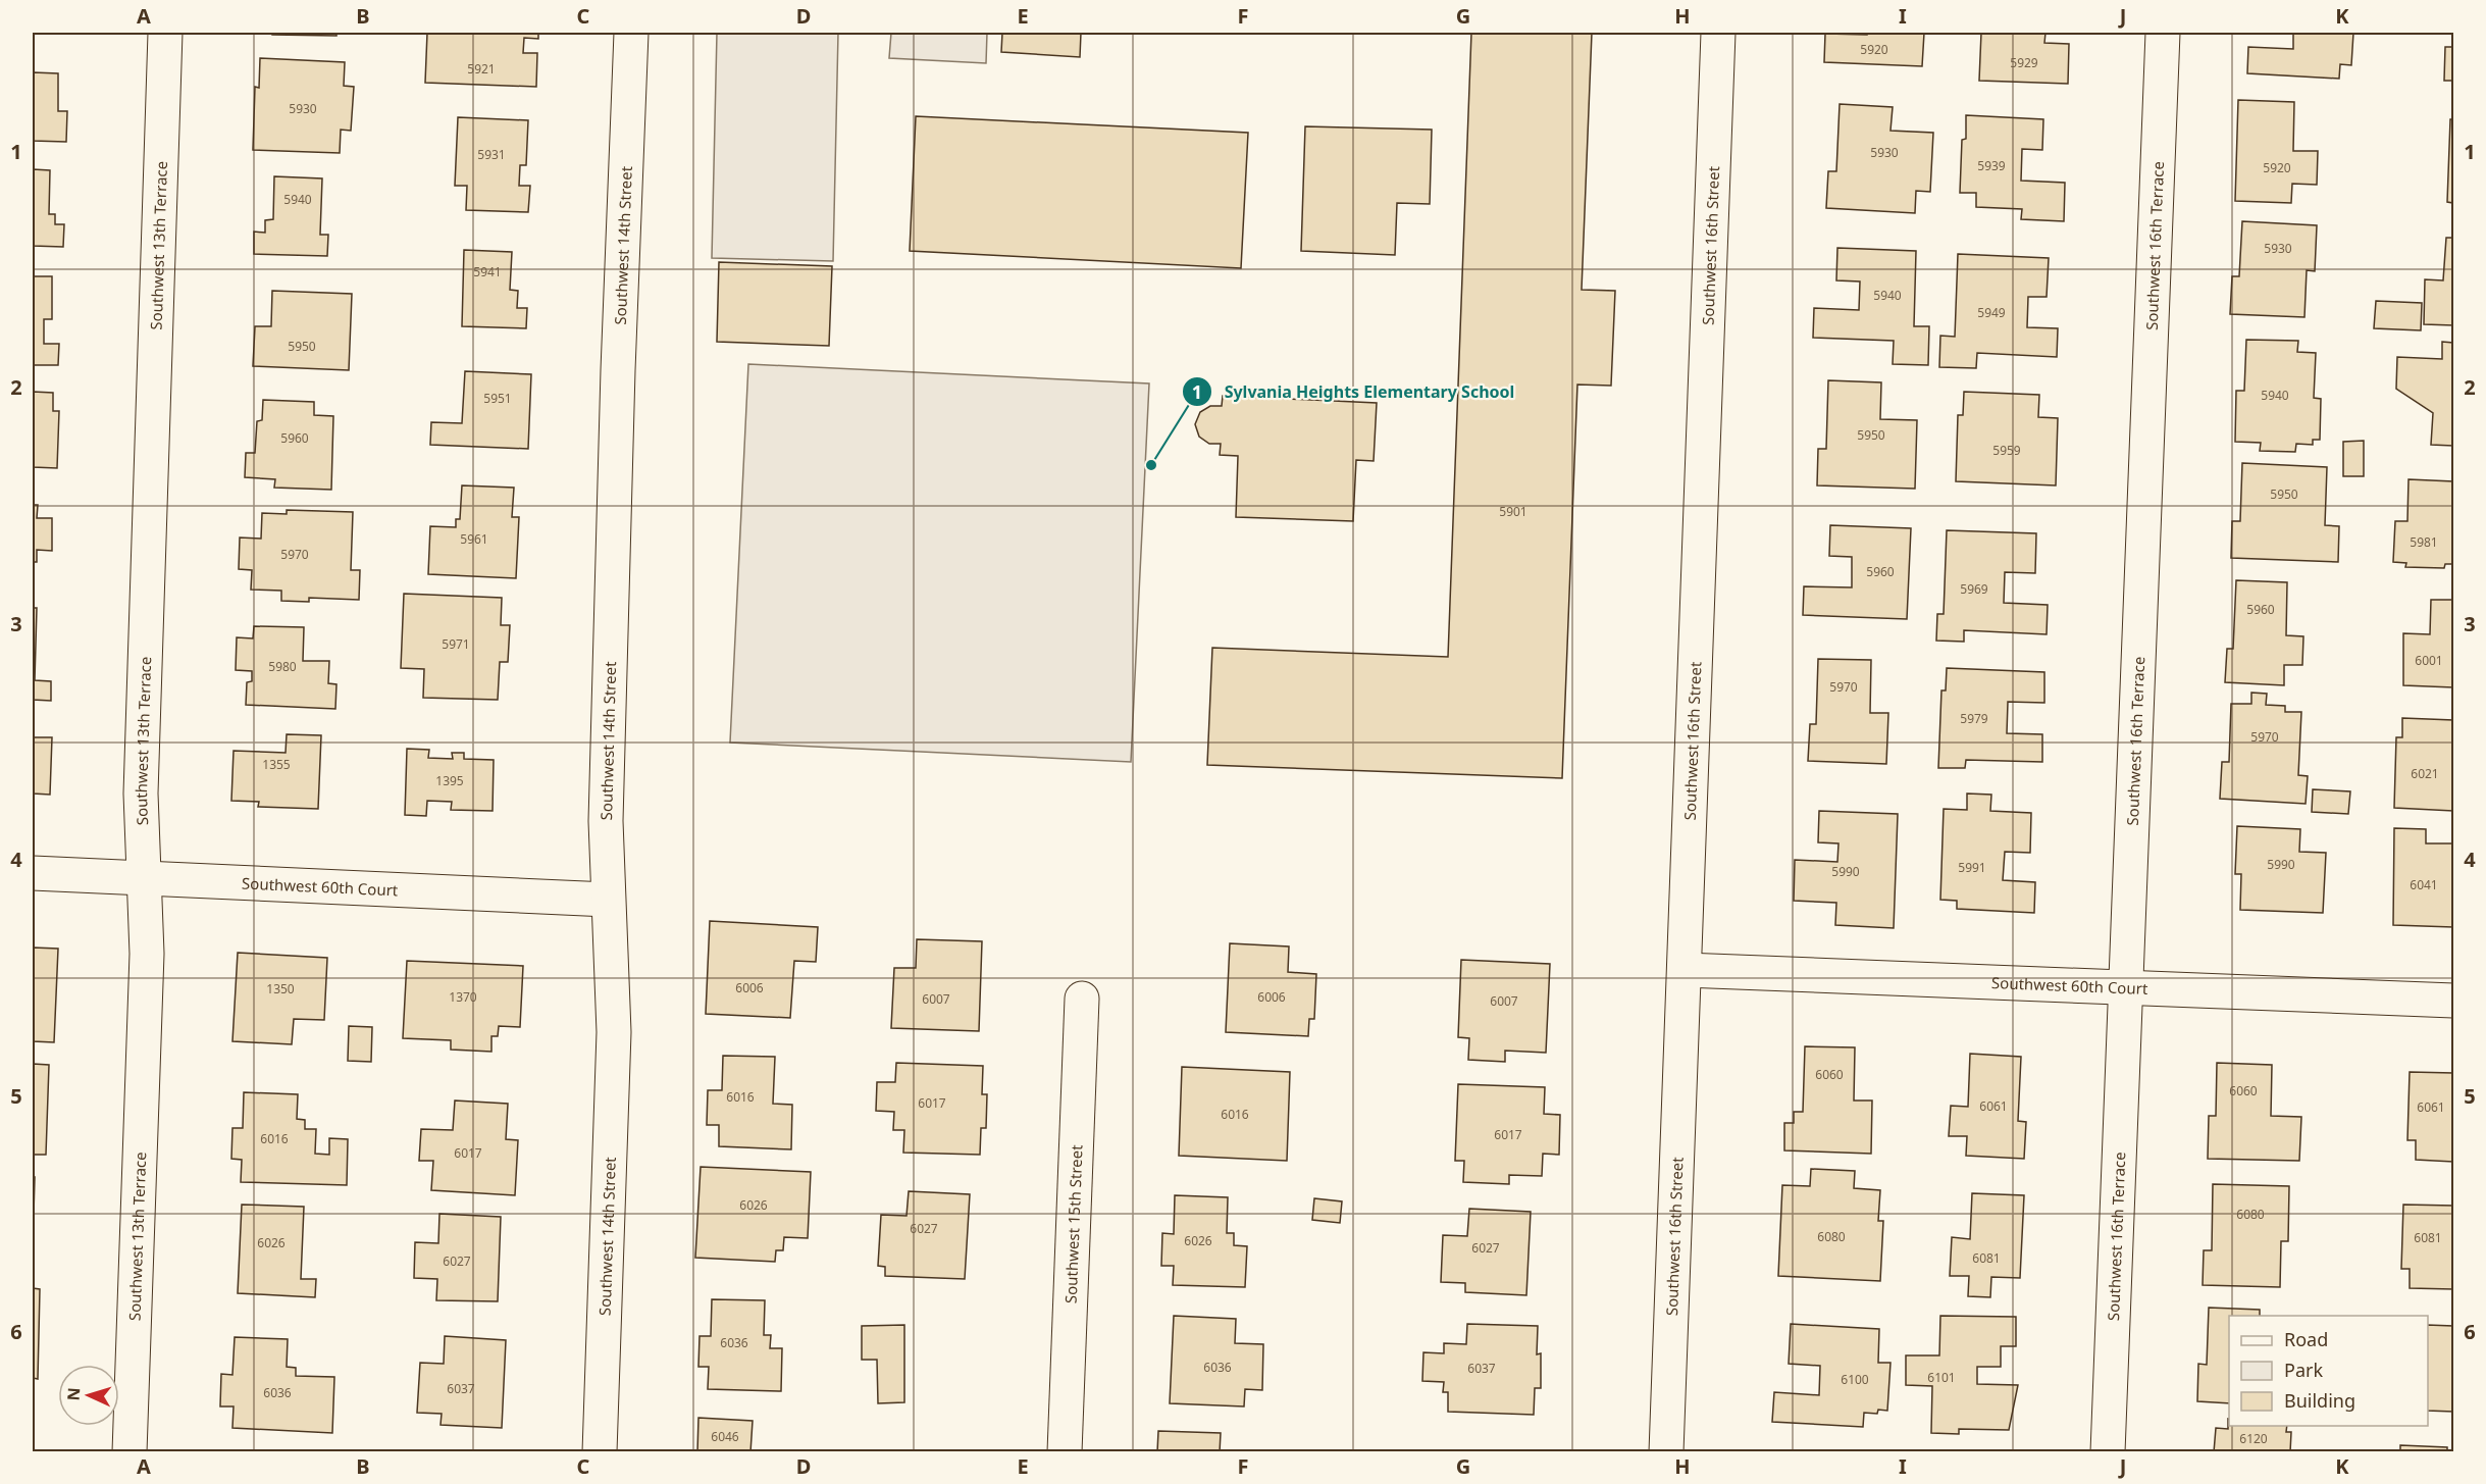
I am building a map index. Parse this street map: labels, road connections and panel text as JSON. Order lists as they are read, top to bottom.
{
  "streets": {
    "street": [
      "Southwest 13th Terrace",
      "Southwest 14th Street",
      "Southwest 16th Street",
      "Southwest 16th Terrace",
      "Southwest 60th Court",
      "Southwest 15th Street"
    ]
  },
  "crossings": [
    ["Southwest 13th Terrace", "Southwest 60th Court"],
    ["Southwest 14th Street", "Southwest 60th Court"],
    ["Southwest 16th Street", "Southwest 60th Court"],
    ["Southwest 16th Terrace", "Southwest 60th Court"]
  ],
  "places": ["Sylvania Heights Elementary School"],
  "house_numbers": [
    "5920",
    "5929",
    "5921",
    "5930",
    "5930",
    "5931",
    "5939",
    "5920",
    "5940",
    "5930",
    "5941",
    "5940",
    "5949",
    "5950",
    "5940",
    "5951",
    "5950",
    "5960",
    "5959",
    "5950",
    "5901",
    "5961",
    "5981",
    "5970",
    "5960",
    "5969",
    "5960",
    "5971",
    "6001",
    "5980",
    "5970",
    "5979",
    "5970",
    "1355",
    "6021",
    "1395",
    "5990",
    "5991",
    "5990",
    "6041",
    "6006",
    "1350",
    "1370",
    "6006",
    "6007",
    "6007",
    "6060",
    "6060",
    "6016",
    "6017",
    "6061",
    "6061",
    "6016",
    "6017",
    "6016",
    "6017",
    "6026",
    "6080",
    "6027",
    "6080",
    "6081",
    "6026",
    "6026",
    "6027",
    "6081",
    "6027",
    "6036",
    "6036",
    "6037",
    "6101",
    "6100",
    "6037",
    "6036",
    "6046",
    "6120"
  ],
  "legend": ["Road", "Park", "Building"],
  "north": "left",
  "grid": {
    "columns": [
      "A",
      "B",
      "C",
      "D",
      "E",
      "F",
      "G",
      "H",
      "I",
      "J",
      "K"
    ],
    "rows": [
      "1",
      "2",
      "3",
      "4",
      "5",
      "6"
    ]
  }
}
